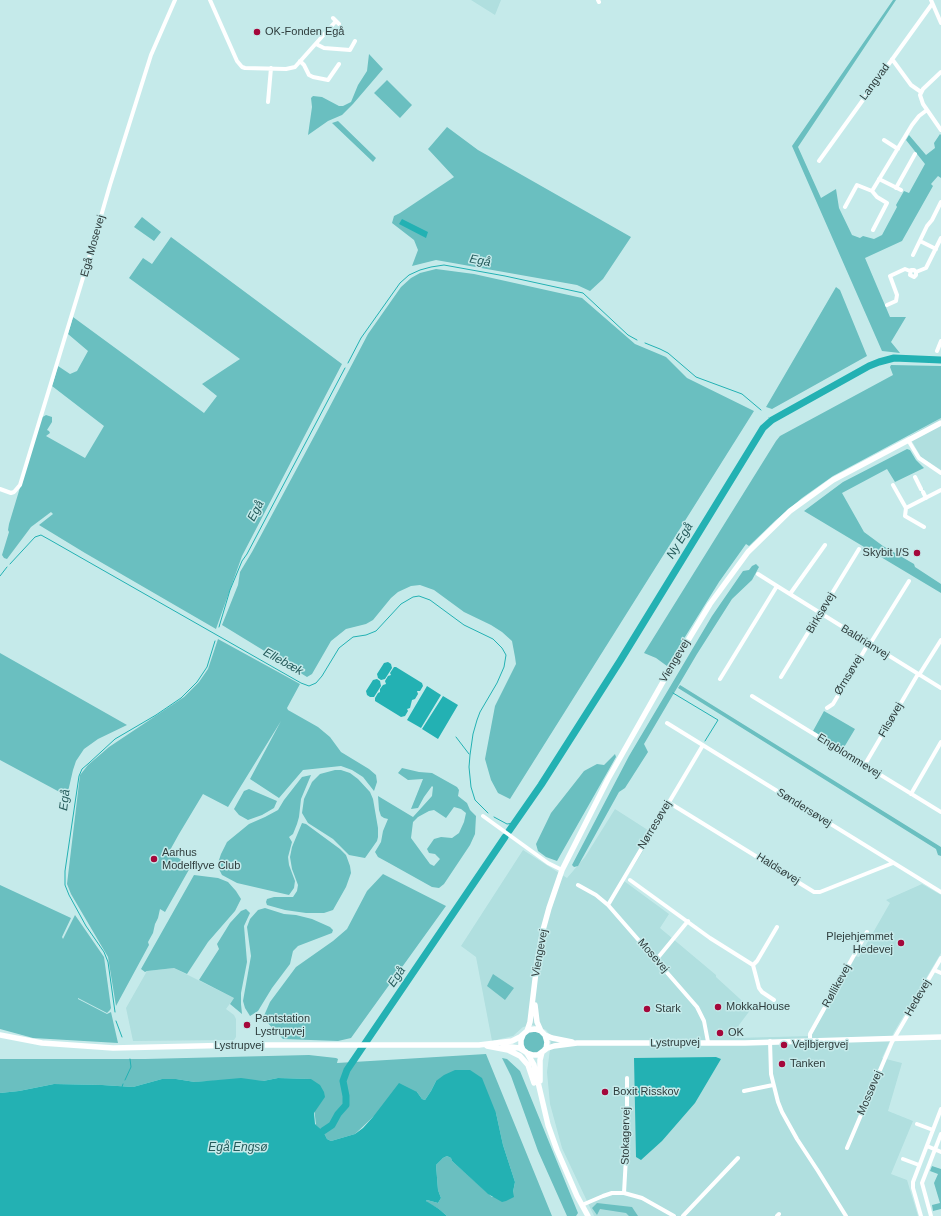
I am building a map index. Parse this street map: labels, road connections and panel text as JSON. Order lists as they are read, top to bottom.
{
  "streets": {
    "street": [
      "Langvad",
      "Egå Mosevej",
      "Birksøvej",
      "Baldrianvej",
      "Viengevej",
      "Ørnsøvej",
      "Filsøvej",
      "Engblommevej",
      "Søndersøvej",
      "Nørresøvej",
      "Haldsøvej",
      "Mosevej",
      "Røllikevej",
      "Hedevej",
      "Lystrupvej",
      "Mossøvej",
      "Stokagervej"
    ]
  },
  "crossings": [
    ["Birksøvej", "Baldrianvej"],
    ["Baldrianvej", "Ørnsøvej"],
    ["Baldrianvej", "Filsøvej"],
    ["Viengevej", "Lystrupvej"],
    ["Filsøvej", "Engblommevej"],
    ["Søndersøvej", "Nørresøvej"],
    ["Søndersøvej", "Haldsøvej"],
    ["Nørresøvej", "Haldsøvej"],
    ["Nørresøvej", "Mosevej"],
    ["Mosevej", "Lystrupvej"],
    ["Røllikevej", "Lystrupvej"],
    ["Hedevej", "Lystrupvej"],
    ["Hedevej", "Mossøvej"],
    ["Lystrupvej", "Mossøvej"]
  ],
  "water": [
    "Egå",
    "Ny Egå",
    "Ellebæk",
    "Egå Engsø"
  ],
  "places": [
    "OK-Fonden Egå",
    "Skybit I/S",
    "Aarhus Modelflyve Club",
    "Plejehjemmet Hedevej",
    "MokkaHouse",
    "Stark",
    "Pantstation Lystrupvej",
    "OK",
    "Vejlbjergvej",
    "Tanken",
    "Boxit Risskov"
  ]
}
